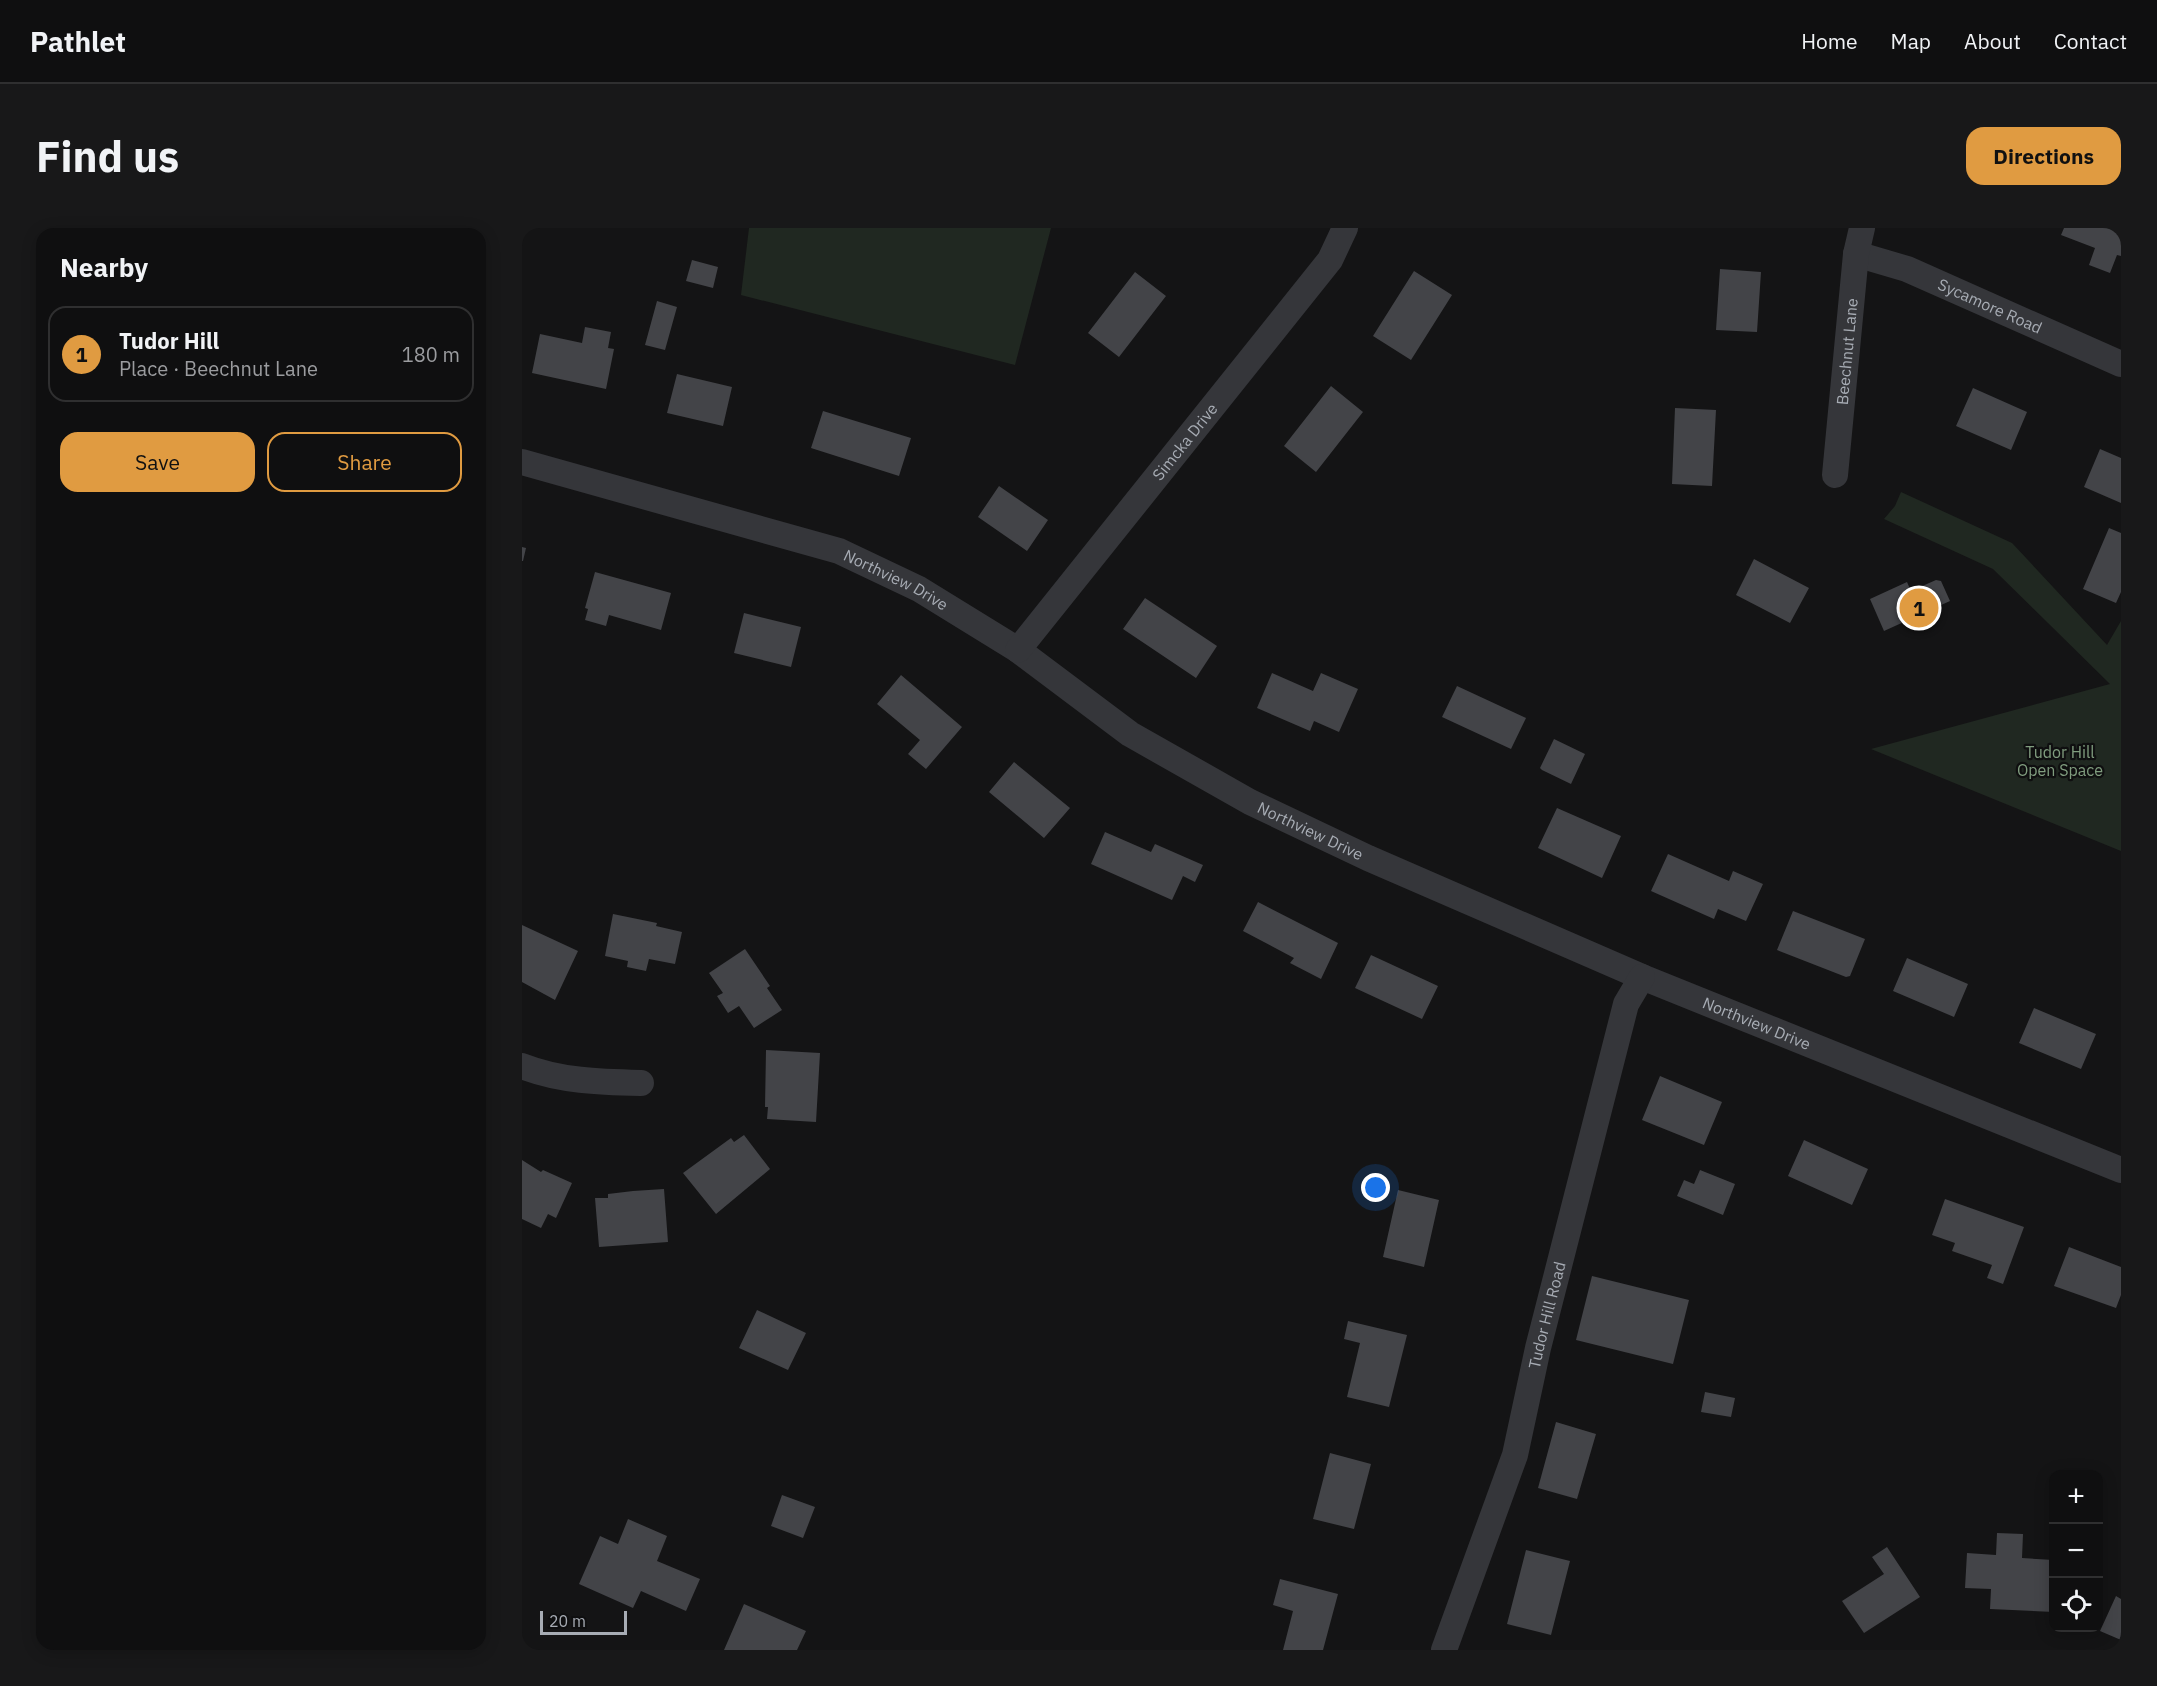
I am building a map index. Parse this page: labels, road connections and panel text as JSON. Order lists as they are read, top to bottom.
{
  "streets": {
    "street": [
      "Sycamore Road",
      "Beechnut Lane",
      "Simcka Drive",
      "Northview Drive",
      "Tudor Hill Road"
    ]
  },
  "crossings": [
    ["Sycamore Road", "Beechnut Lane"],
    ["Simcka Drive", "Northview Drive"],
    ["Northview Drive", "Tudor Hill Road"]
  ],
  "parks": ["Tudor Hill Open Space"],
  "scale_bar": "20 m",
  "page": {
    "header": "Pathlet",
    "nav": [
      "Home",
      "Map",
      "About",
      "Contact"
    ],
    "buttons": [
      "Directions",
      ["Save", "Share"]
    ],
    "title": "Find us",
    "heading": "Nearby",
    "list": [
      {
        "mark": "1",
        "name": "Tudor Hill",
        "note": "Place · Beechnut Lane",
        "value": "180 m"
      }
    ],
    "pins": "1",
    "map_buttons": ["+", "−"],
    "scale": "20 m"
  }
}
